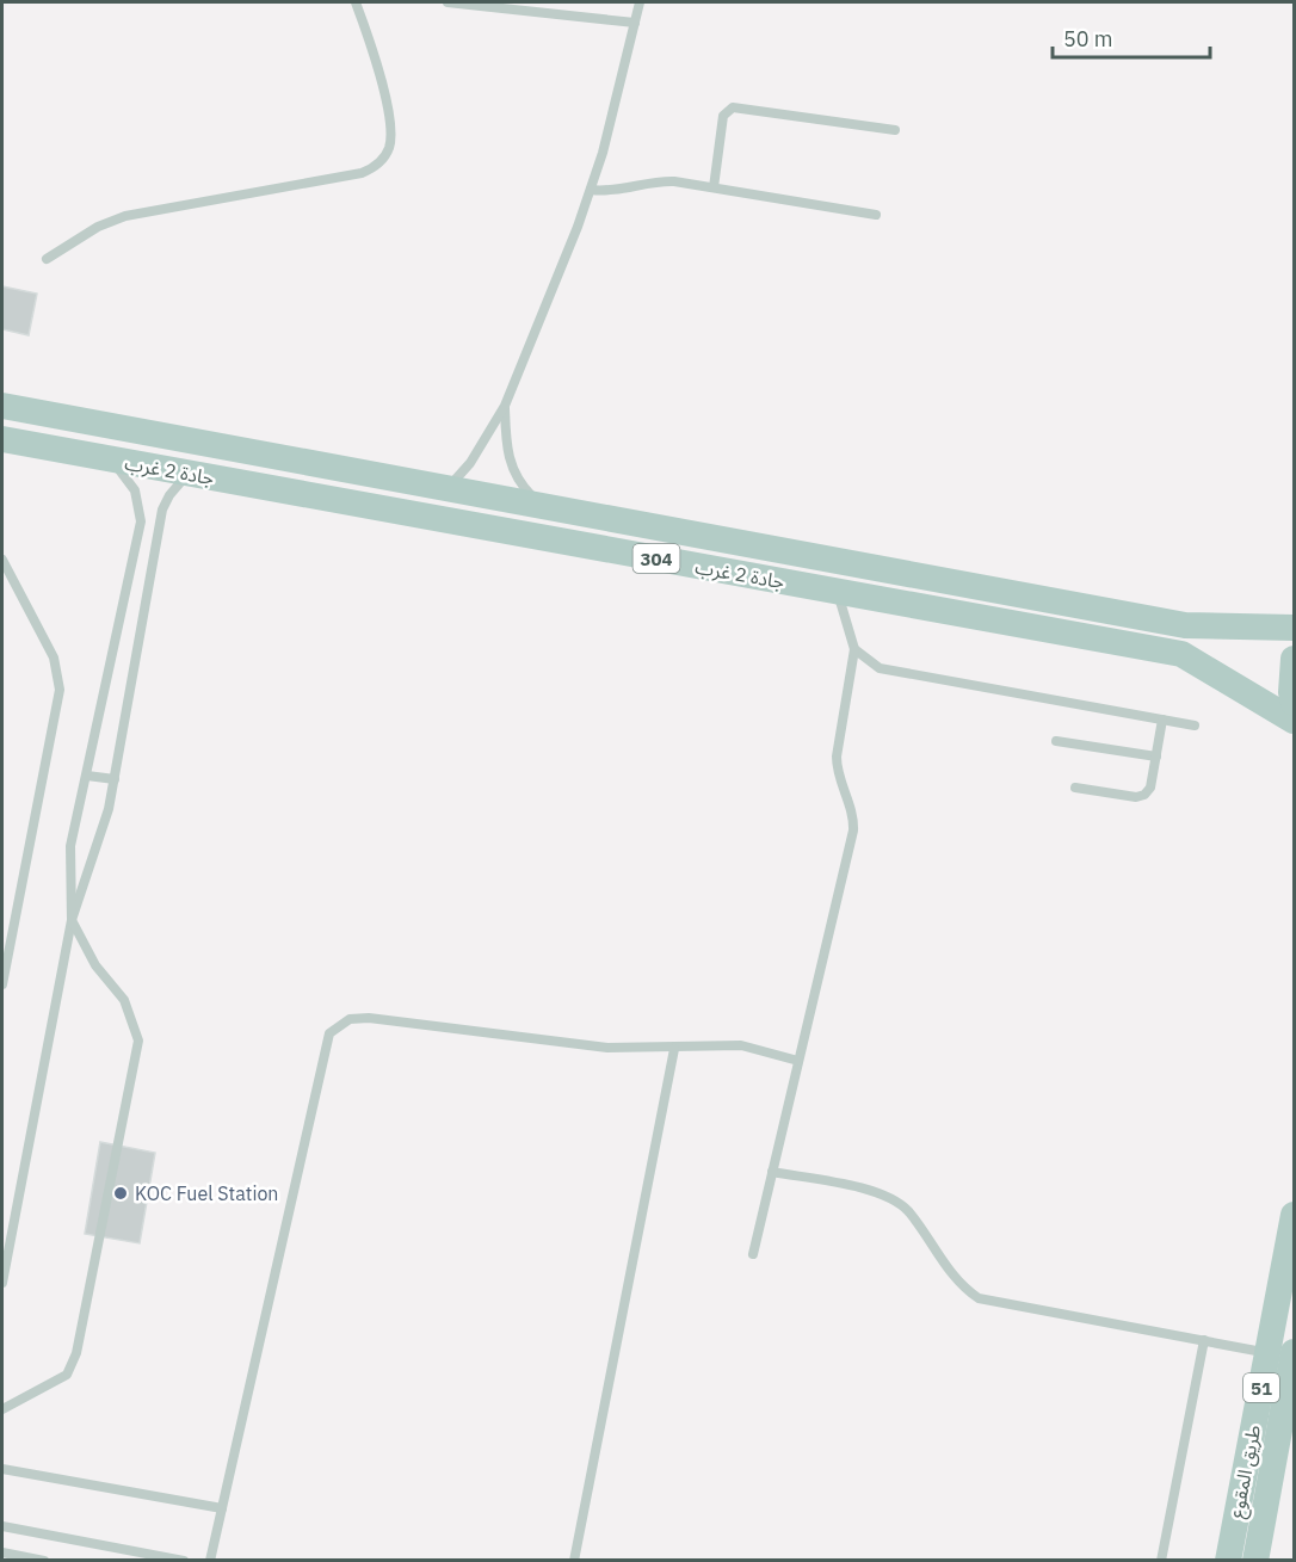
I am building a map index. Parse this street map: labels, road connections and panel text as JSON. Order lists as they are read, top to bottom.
{
  "streets": {
    "main road": [
      "جادة 2 غرب",
      "304",
      "51",
      "طريق المقوع"
    ]
  },
  "places": ["KOC Fuel Station"],
  "scale_bar": "50 m"
}
